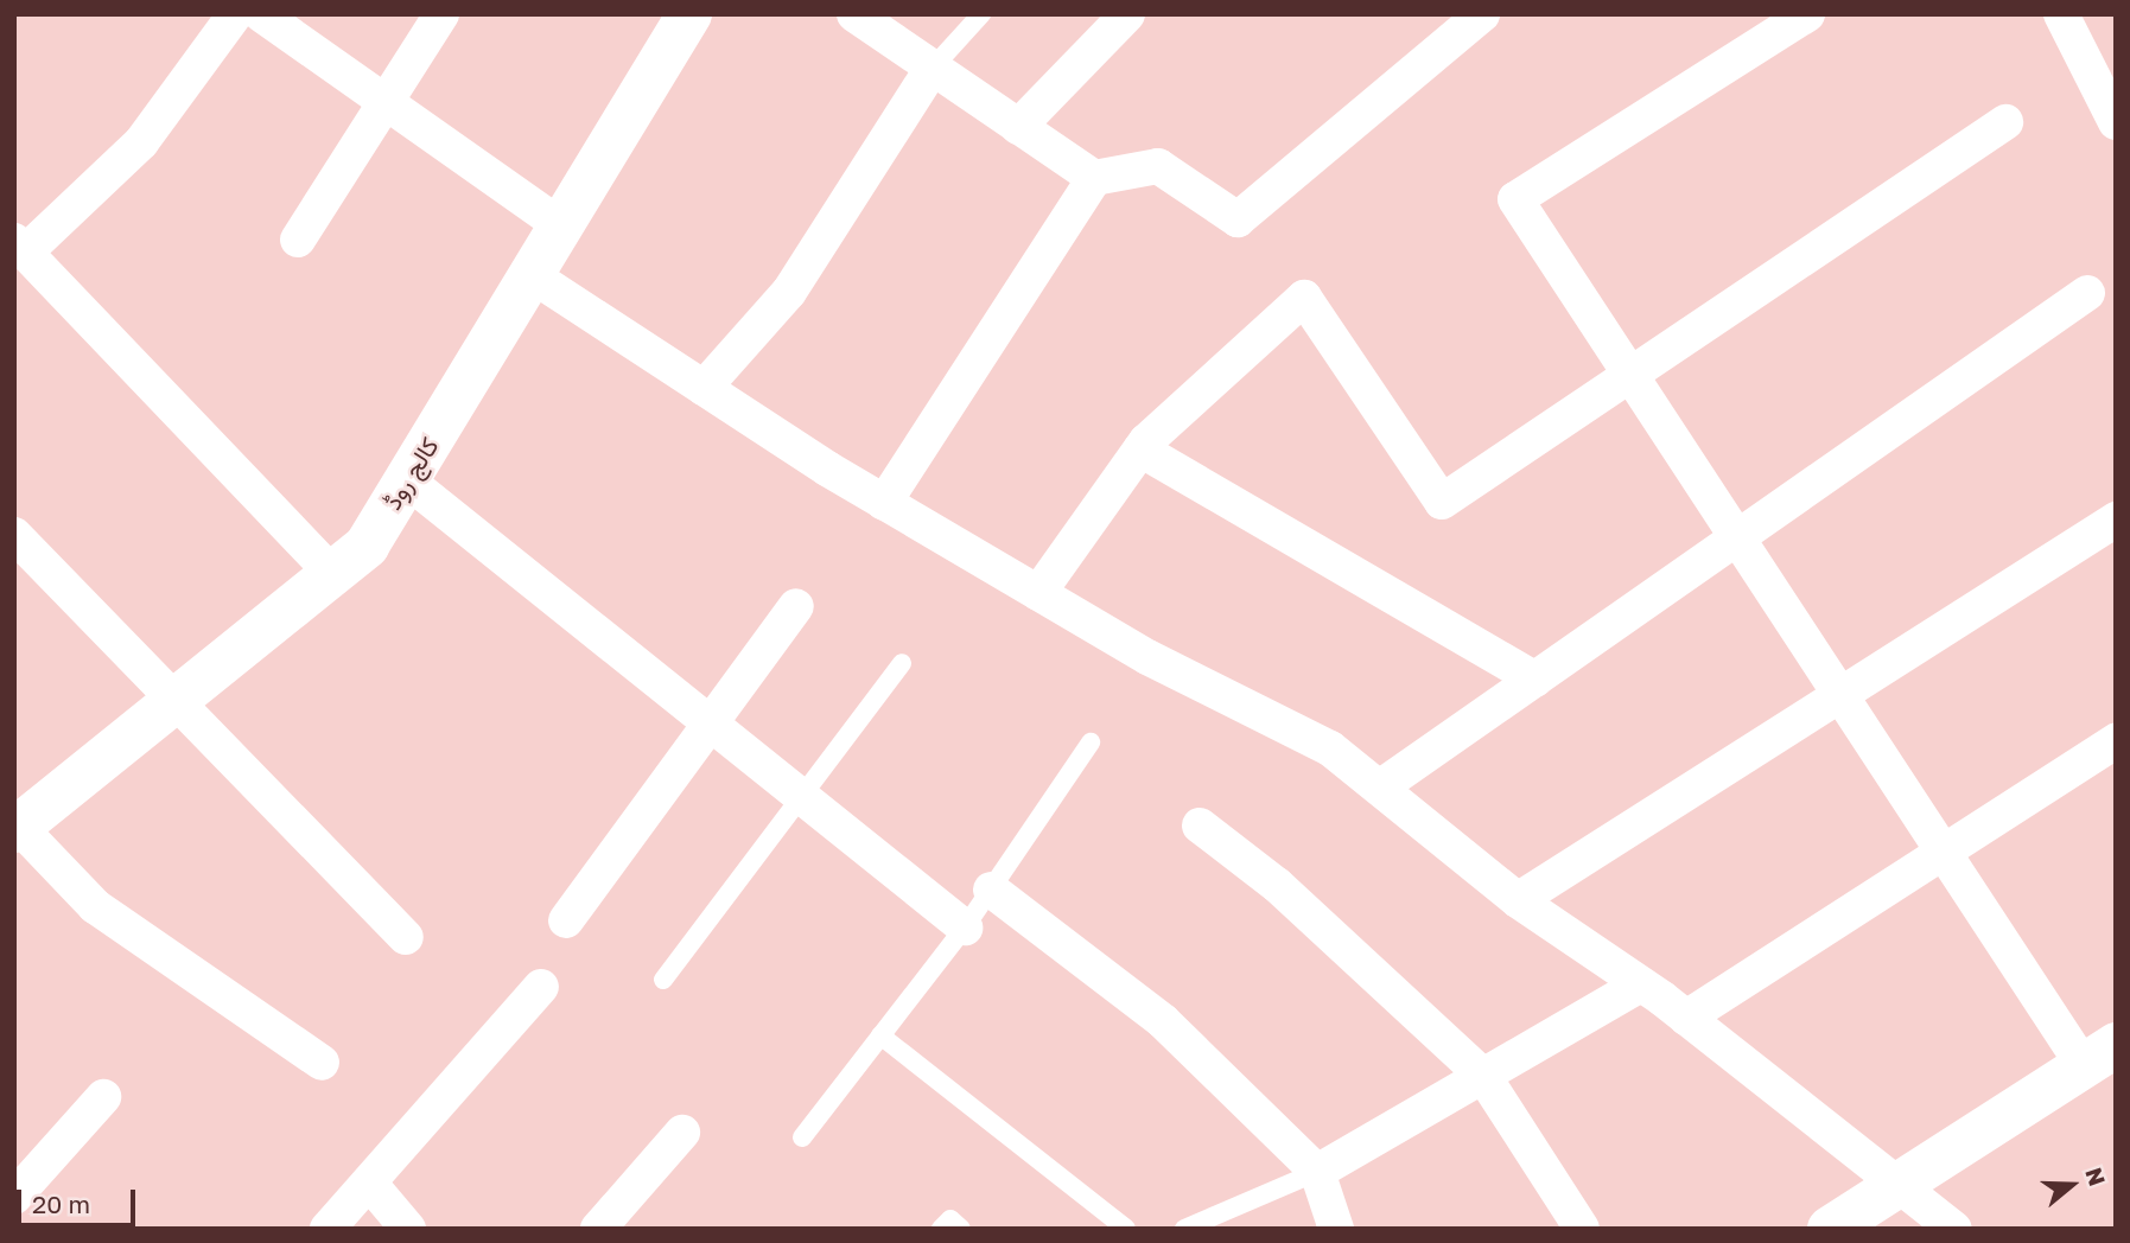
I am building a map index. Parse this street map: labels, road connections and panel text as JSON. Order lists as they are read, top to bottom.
{
  "streets": {
    "street": ["کالج روڈ"]
  },
  "scale_bar": "20 m",
  "north": "right"
}
